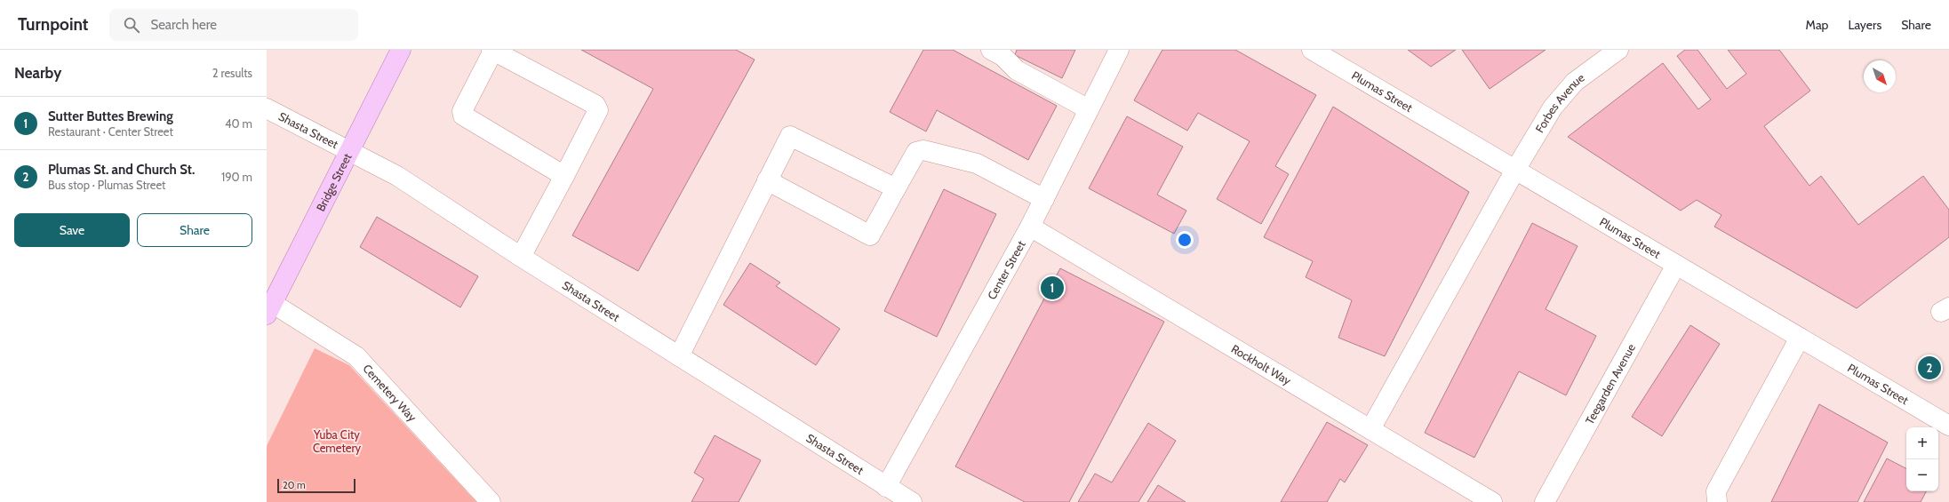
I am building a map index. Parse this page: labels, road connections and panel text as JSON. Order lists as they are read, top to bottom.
{
  "streets": {
    "main road": ["Bridge Street"],
    "street": [
      "Plumas Street",
      "Forbes Avenue",
      "Shasta Street",
      "Center Street",
      "Rockholt Way",
      "Teegarden Avenue",
      "Cemetery Way"
    ]
  },
  "crossings": [
    ["Plumas Street", "Forbes Avenue"],
    ["Plumas Street", "Teegarden Avenue"],
    ["Forbes Avenue", "Rockholt Way"],
    ["Shasta Street", "Bridge Street"],
    ["Shasta Street", "Center Street"],
    ["Bridge Street", "Cemetery Way"],
    ["Center Street", "Rockholt Way"]
  ],
  "parks": ["Yuba City Cemetery"],
  "scale_bar": "20 m",
  "north": "bottom right",
  "page": {
    "header": "Turnpoint",
    "search": "Search here",
    "nav": ["Map", "Layers", "Share"],
    "heading": ["Nearby", "2 results"],
    "list": [
      {
        "mark": "1",
        "name": "Sutter Buttes Brewing",
        "note": "Restaurant · Center Street",
        "value": "40 m"
      },
      {
        "mark": "2",
        "name": "Plumas St. and Church St.",
        "note": "Bus stop · Plumas Street",
        "value": "190 m"
      }
    ],
    "buttons": ["Save", "Share"],
    "pins": ["1", "2"],
    "map_buttons": ["+", "−"],
    "scale": "20 m"
  }
}
